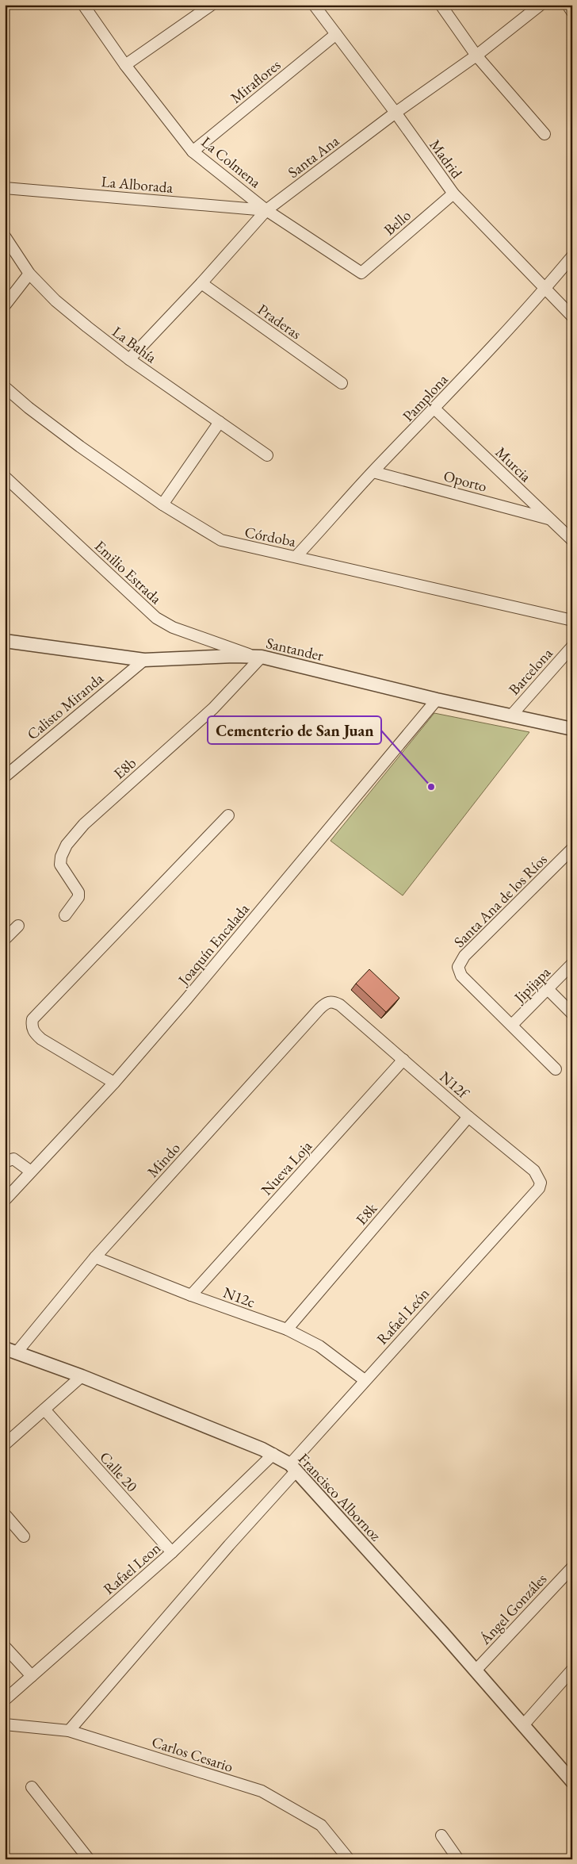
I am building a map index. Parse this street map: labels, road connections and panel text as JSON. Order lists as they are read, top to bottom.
{
  "streets": {
    "street": [
      "Miraflores",
      "Santa Ana",
      "Madrid",
      "La Colmena",
      "La Alborada",
      "Bello",
      "Praderas",
      "La Bahía",
      "Pamplona",
      "Murcia",
      "Oporto",
      "Córdoba",
      "Emilio Estrada",
      "Santander",
      "Barcelona",
      "Calisto Miranda",
      "E8b",
      "Santa Ana de los Ríos",
      "Joaquín Encalada",
      "Jipijapa",
      "N12f",
      "Mindo",
      "Nueva Loja",
      "E8k",
      "N12c",
      "Rafael León",
      "Calle 20",
      "Francisco Albornoz",
      "Rafael Leon",
      "Ángel Gonzáles",
      "Carlos Cesario"
    ]
  },
  "crossings": [
    ["Miraflores", "Madrid"],
    ["Miraflores", "La Colmena"],
    ["Santa Ana", "Madrid"],
    ["Santa Ana", "La Colmena"],
    ["Santa Ana", "La Alborada"],
    ["Santa Ana", "Praderas"],
    ["Santa Ana", "La Bahía"],
    ["Madrid", "Bello"],
    ["Madrid", "Pamplona"],
    ["La Colmena", "La Alborada"],
    ["La Colmena", "Bello"],
    ["Pamplona", "Murcia"],
    ["Pamplona", "Oporto"],
    ["Pamplona", "Córdoba"],
    ["Murcia", "Oporto"],
    ["Emilio Estrada", "Santander"],
    ["Emilio Estrada", "E8b"],
    ["Santander", "Barcelona"],
    ["Santander", "Calisto Miranda"],
    ["Santander", "E8b"],
    ["Santander", "Joaquín Encalada"],
    ["Santa Ana de los Ríos", "Jipijapa"],
    ["N12f", "Mindo"],
    ["N12f", "Nueva Loja"],
    ["N12f", "E8k"],
    ["N12f", "Rafael León"],
    ["Mindo", "N12c"],
    ["Mindo", "Francisco Albornoz"],
    ["Nueva Loja", "N12c"],
    ["E8k", "N12c"],
    ["N12c", "Rafael León"],
    ["Rafael León", "Francisco Albornoz"],
    ["Rafael León", "Carlos Cesario"],
    ["Calle 20", "Rafael Leon"],
    ["Francisco Albornoz", "Rafael Leon"],
    ["Francisco Albornoz", "Ángel Gonzáles"]
  ],
  "places": ["Cementerio de San Juan"]
}
